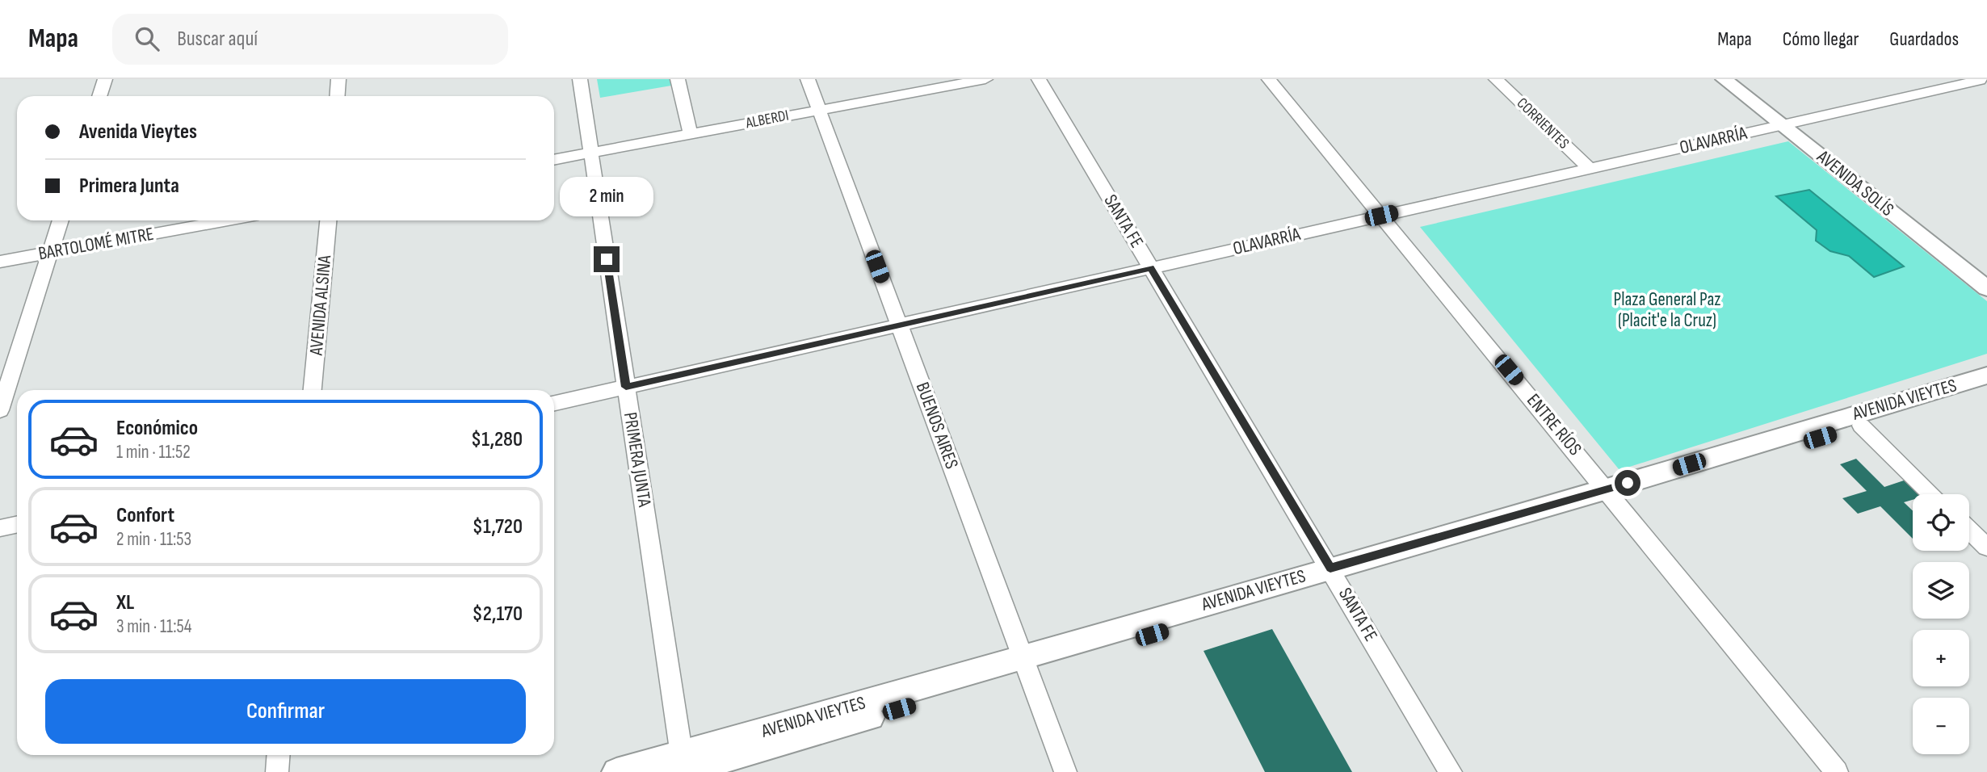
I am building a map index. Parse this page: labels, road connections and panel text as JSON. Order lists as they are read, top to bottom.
{
  "streets": {
    "main road": ["AVENIDA SOLÍS", "AVENIDA VIEYTES"],
    "street": [
      "ALBERDI",
      "CORRIENTES",
      "OLAVARRÍA",
      "SANTA FE",
      "BARTOLOMÉ MITRE",
      "AVENIDA ALSINA",
      "ENTRE RÍOS",
      "BUENOS AIRES",
      "PRIMERA JUNTA"
    ]
  },
  "crossings": [
    ["ALBERDI", "BUENOS AIRES"],
    ["ALBERDI", "PRIMERA JUNTA"],
    ["CORRIENTES", "OLAVARRÍA"],
    ["OLAVARRÍA", "AVENIDA SOLÍS"],
    ["OLAVARRÍA", "SANTA FE"],
    ["OLAVARRÍA", "ENTRE RÍOS"],
    ["OLAVARRÍA", "BUENOS AIRES"],
    ["OLAVARRÍA", "PRIMERA JUNTA"],
    ["SANTA FE", "AVENIDA VIEYTES"],
    ["AVENIDA VIEYTES", "ENTRE RÍOS"],
    ["AVENIDA VIEYTES", "BUENOS AIRES"],
    ["AVENIDA VIEYTES", "PRIMERA JUNTA"]
  ],
  "parks": ["Plaza General Paz (Placit'e la Cruz)"],
  "page": {
    "header": "Mapa",
    "search": "Buscar aquí",
    "nav": ["Mapa", "Cómo llegar", "Guardados"],
    "banner": ["Avenida Vieytes", "Primera Junta"],
    "bubble": "2 min",
    "list": [
      {
        "name": "Económico",
        "note": "1 min · 11:52",
        "value": "$1,280"
      },
      {
        "name": "Confort",
        "note": "2 min · 11:53",
        "value": "$1,720"
      },
      {
        "name": "XL",
        "note": "3 min · 11:54",
        "value": "$2,170"
      }
    ],
    "map_buttons": ["+", "−"],
    "buttons": "Confirmar"
  }
}
